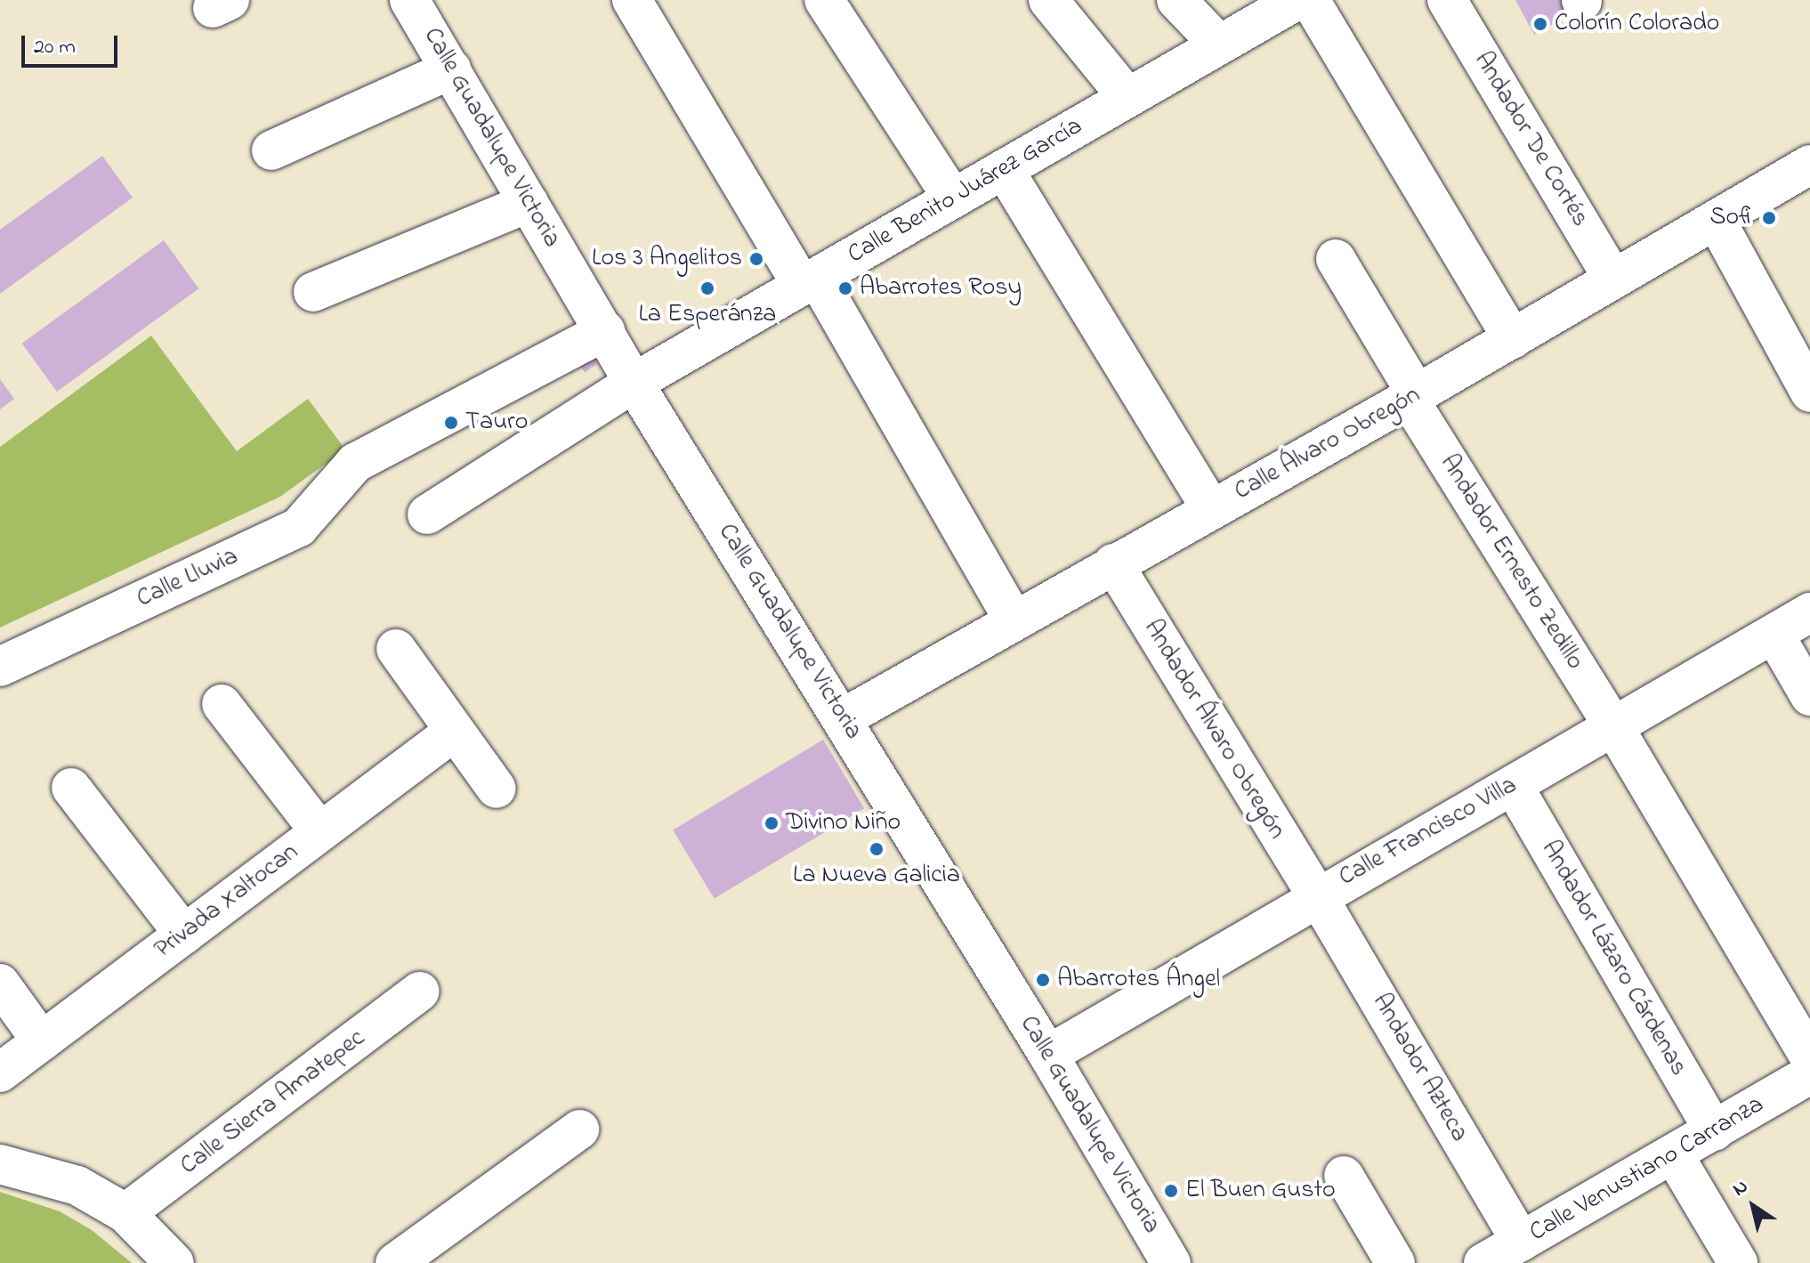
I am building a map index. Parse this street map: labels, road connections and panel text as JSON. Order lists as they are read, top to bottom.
{
  "streets": {
    "street": [
      "Calle Guadalupe Victoria",
      "Andador De Cortés",
      "Calle Benito Juárez García",
      "Calle Álvaro Obregón",
      "Andador Ernesto Zedillo",
      "Calle Lluvia",
      "Andador Álvaro Obregón",
      "Calle Francisco Villa",
      "Privada Xaltocan",
      "Andador Lázaro Cárdenas",
      "Andador Azteca",
      "Calle Sierra Amatepec",
      "Calle Venustiano Carranza"
    ]
  },
  "crossings": [
    ["Calle Guadalupe Victoria", "Calle Benito Juárez García"],
    ["Calle Guadalupe Victoria", "Calle Álvaro Obregón"],
    ["Calle Guadalupe Victoria", "Calle Lluvia"],
    ["Calle Guadalupe Victoria", "Calle Francisco Villa"],
    ["Andador De Cortés", "Calle Álvaro Obregón"],
    ["Calle Álvaro Obregón", "Andador Ernesto Zedillo"],
    ["Calle Álvaro Obregón", "Andador Álvaro Obregón"],
    ["Andador Ernesto Zedillo", "Calle Francisco Villa"],
    ["Andador Álvaro Obregón", "Calle Francisco Villa"],
    ["Andador Álvaro Obregón", "Andador Azteca"],
    ["Calle Francisco Villa", "Andador Lázaro Cárdenas"],
    ["Calle Francisco Villa", "Andador Azteca"],
    ["Andador Lázaro Cárdenas", "Calle Venustiano Carranza"],
    ["Andador Azteca", "Calle Venustiano Carranza"]
  ],
  "places": [
    "Colorín Colorado",
    "Sofi",
    "Los 3 Angelitos",
    "La Esperánza",
    "Abarrotes Rosy",
    "Tauro",
    "Divino Niño",
    "La Nueva Galicia",
    "Abarrotes Ángel",
    "El Buen Gusto"
  ],
  "scale_bar": "20 m",
  "north": "top left"
}
